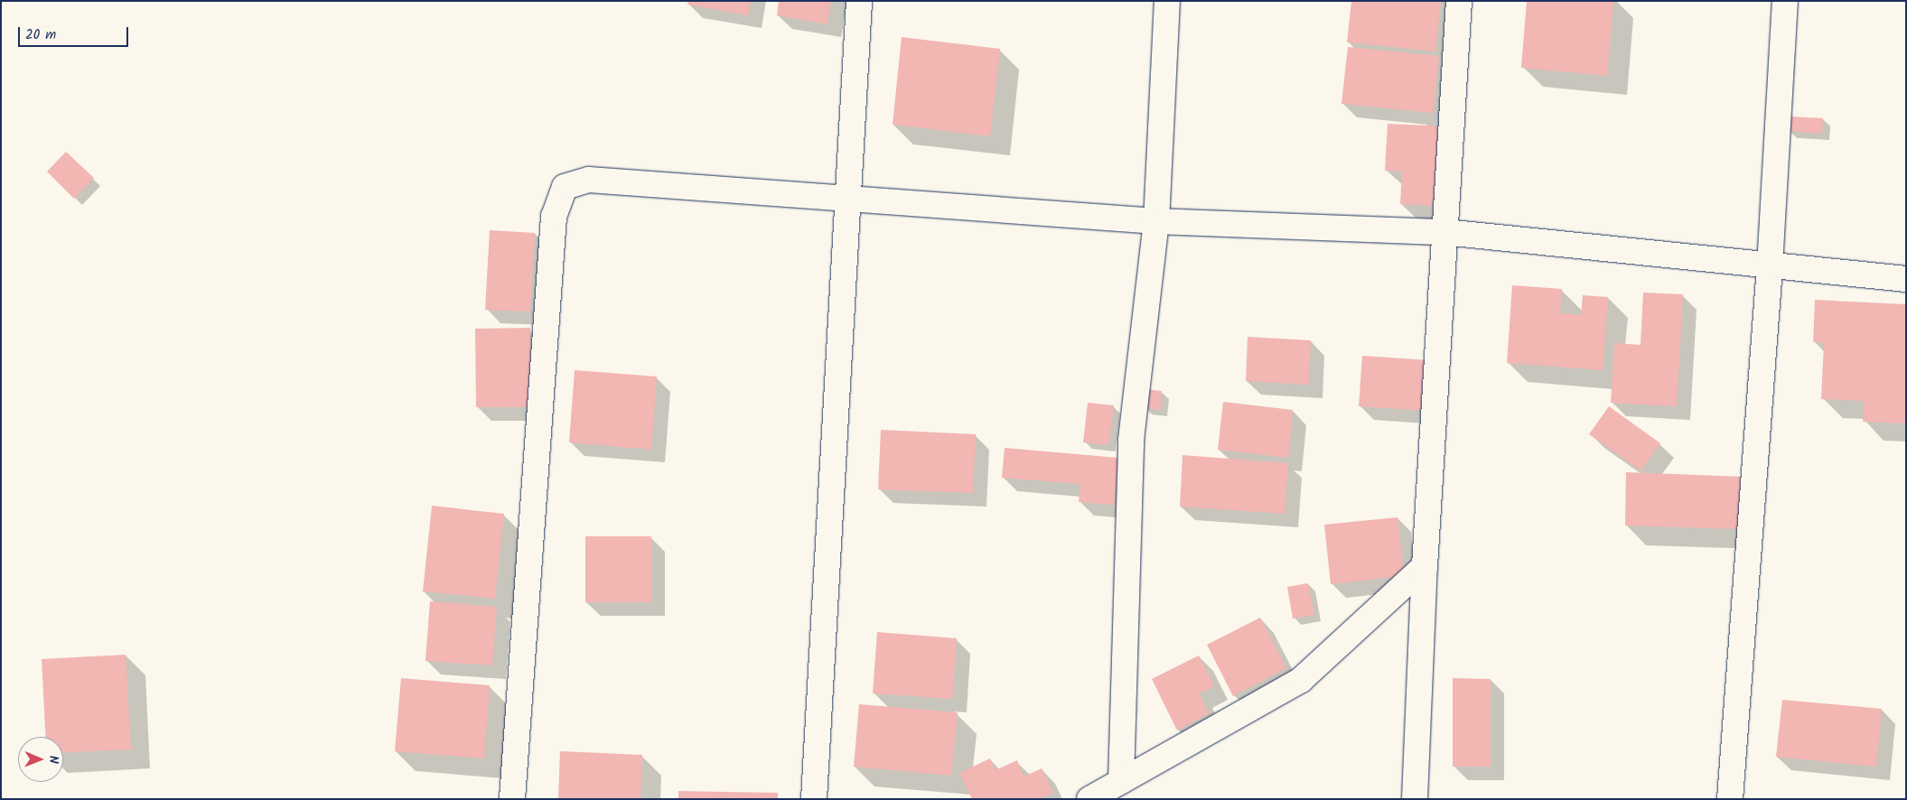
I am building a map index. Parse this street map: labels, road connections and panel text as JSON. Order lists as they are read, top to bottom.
{
  "scale_bar": "20 m",
  "north": "right"
}
